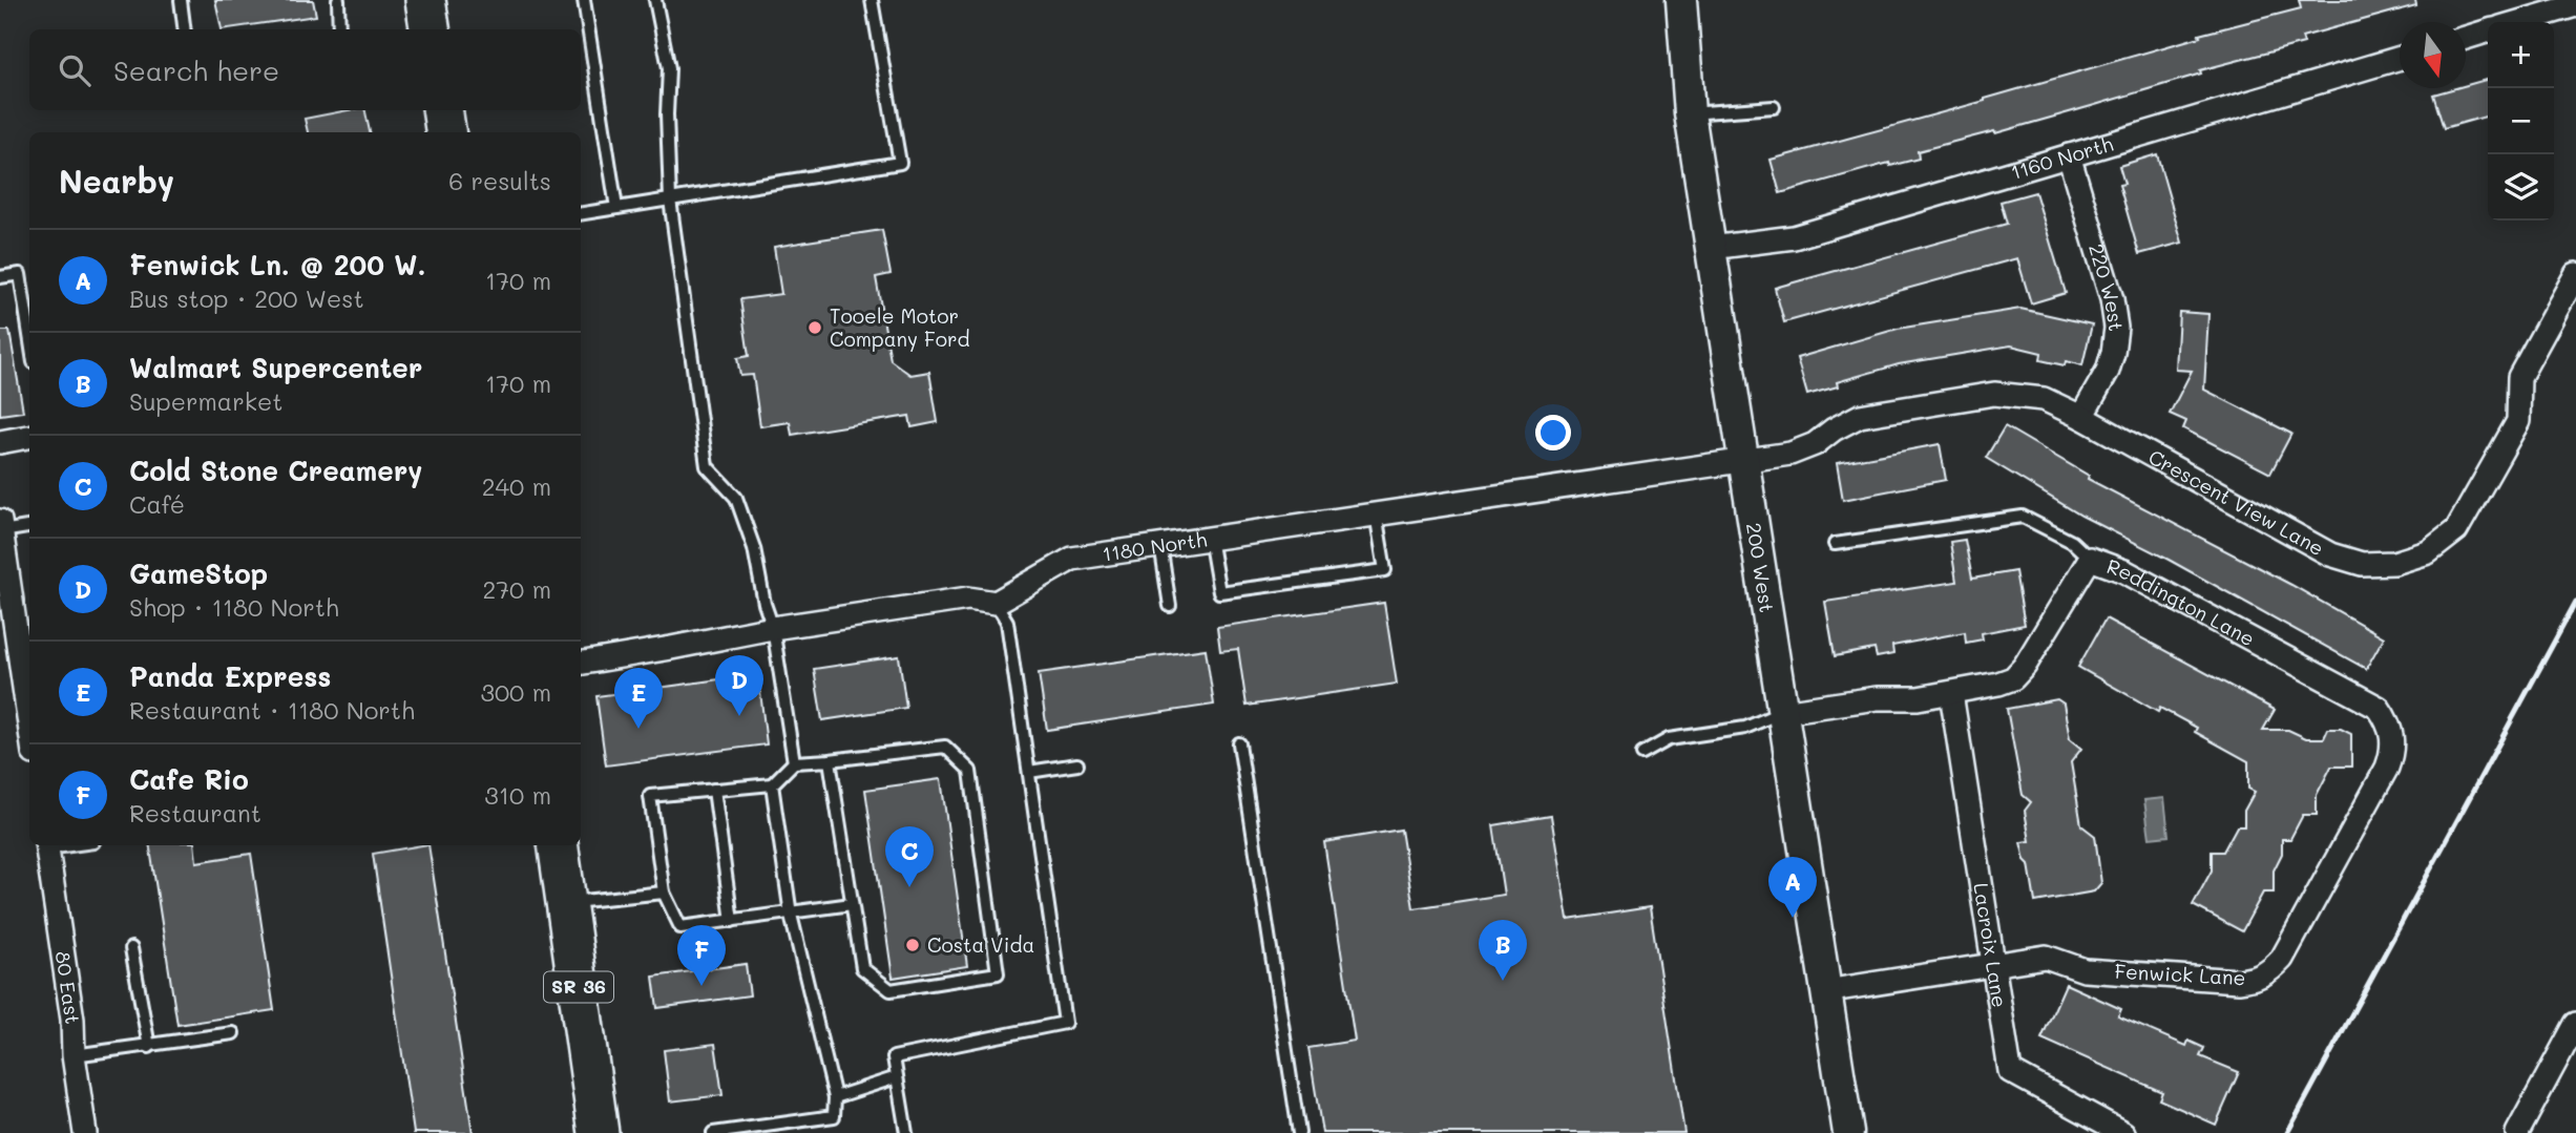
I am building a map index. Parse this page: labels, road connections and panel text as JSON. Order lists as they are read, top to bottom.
{
  "streets": {
    "highway": ["SR 36"],
    "street": [
      "1160 North",
      "220 West",
      "Crescent View Lane",
      "1180 North",
      "200 West",
      "Reddington Lane",
      "Lacroix Lane",
      "Fenwick Lane",
      "80 East"
    ]
  },
  "crossings": [
    ["1160 North", "220 West"],
    ["1160 North", "200 West"],
    ["220 West", "Crescent View Lane"],
    ["Crescent View Lane", "1180 North"],
    ["Crescent View Lane", "200 West"],
    ["1180 North", "200 West"],
    ["200 West", "Reddington Lane"],
    ["200 West", "Fenwick Lane"],
    ["Reddington Lane", "Lacroix Lane"],
    ["Reddington Lane", "Fenwick Lane"],
    ["Lacroix Lane", "Fenwick Lane"]
  ],
  "places": ["Tooele Motor Company Ford", "Costa Vida"],
  "north": "bottom",
  "page": {
    "map_buttons": ["+", "−"],
    "search": "Search here",
    "heading": ["Nearby", "6 results"],
    "list": [
      {
        "mark": "A",
        "name": "Fenwick Ln. @ 200 W.",
        "note": "Bus stop · 200 West",
        "value": "170 m"
      },
      {
        "mark": "B",
        "name": "Walmart Supercenter",
        "note": "Supermarket",
        "value": "170 m"
      },
      {
        "mark": "C",
        "name": "Cold Stone Creamery",
        "note": "Café",
        "value": "240 m"
      },
      {
        "mark": "D",
        "name": "GameStop",
        "note": "Shop · 1180 North",
        "value": "270 m"
      },
      {
        "mark": "E",
        "name": "Panda Express",
        "note": "Restaurant · 1180 North",
        "value": "300 m"
      },
      {
        "mark": "F",
        "name": "Cafe Rio",
        "note": "Restaurant",
        "value": "310 m"
      }
    ],
    "pins": [
      "D",
      "E",
      "C",
      "A",
      "B",
      "F"
    ]
  }
}
